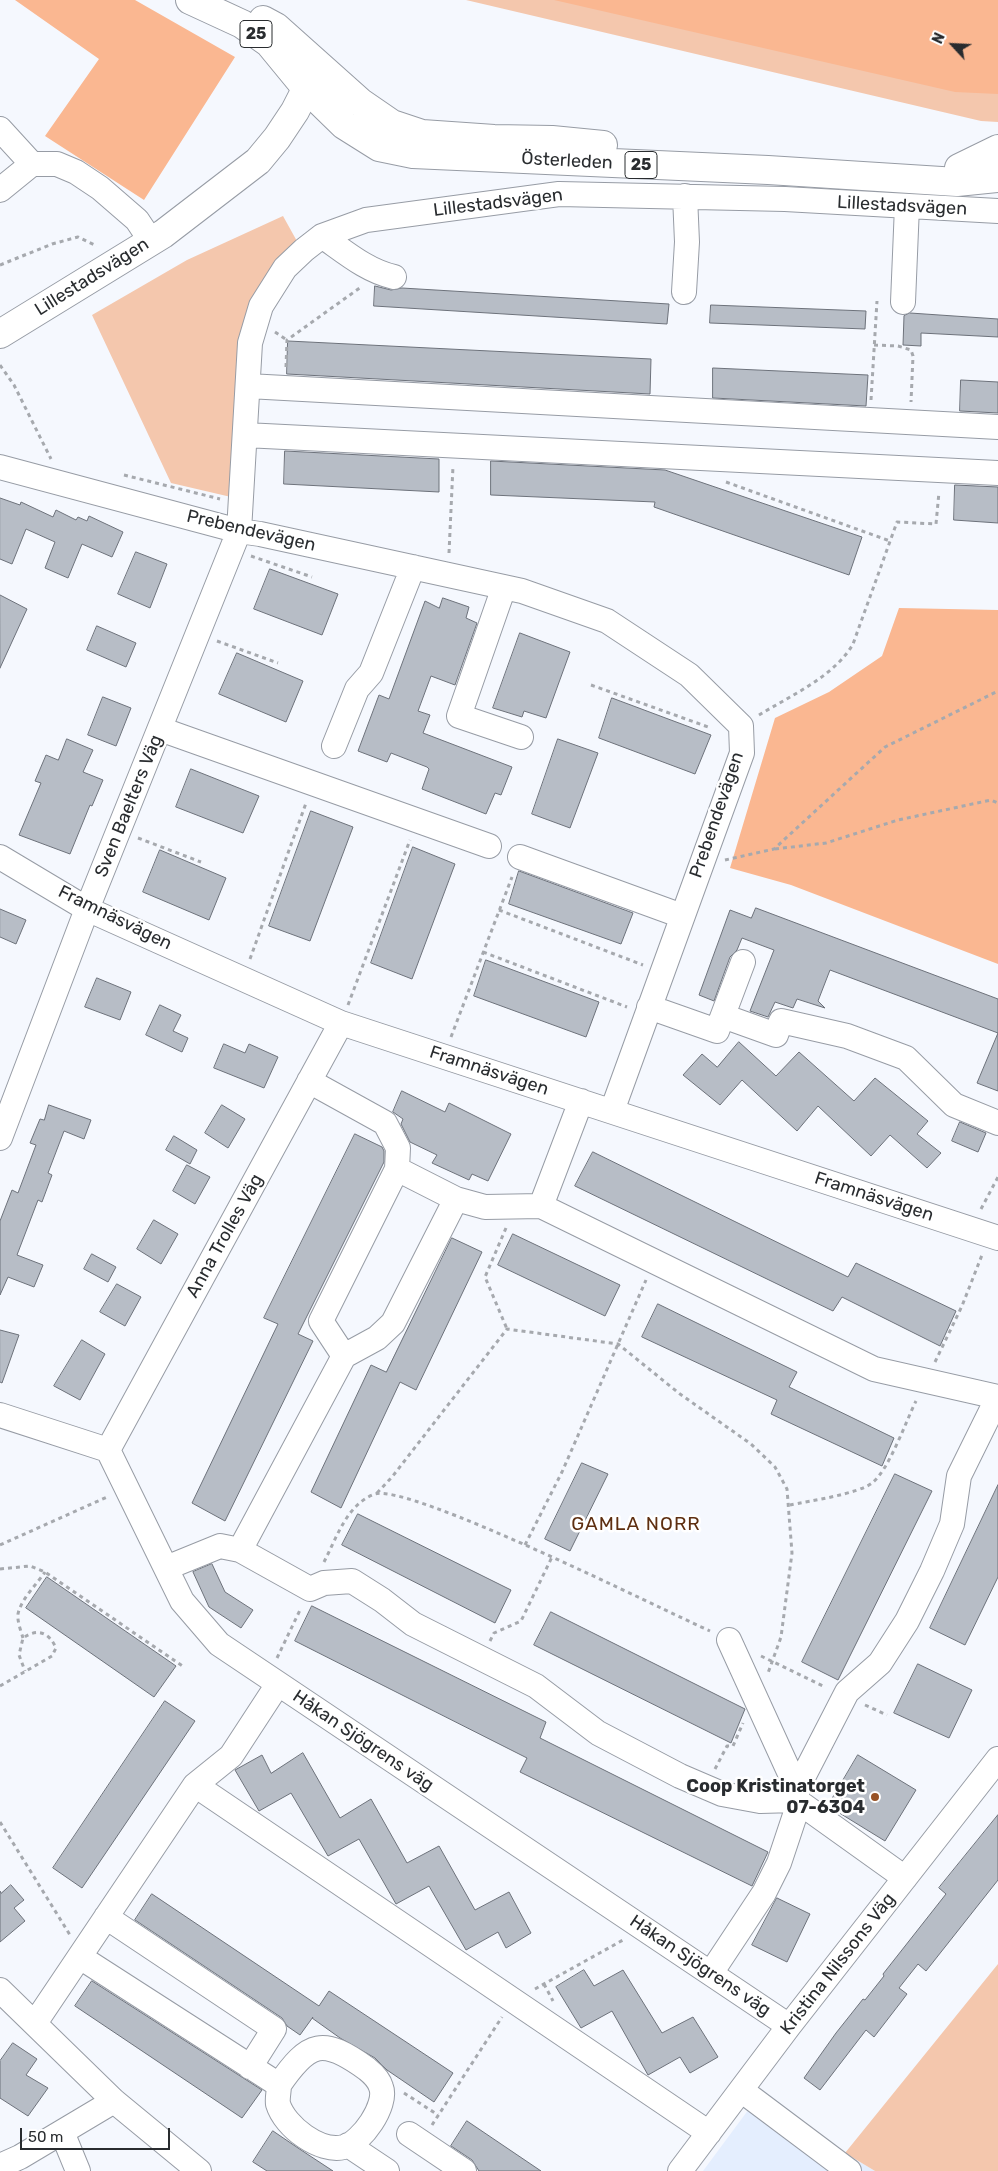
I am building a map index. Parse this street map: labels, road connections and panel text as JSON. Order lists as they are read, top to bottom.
{
  "streets": {
    "main road": ["25", "Österleden", "Lillestadsvägen"],
    "street": [
      "Prebendevägen",
      "Sven Baelters Väg",
      "Framnäsvägen",
      "Anna Trolles Väg",
      "Håkan Sjögrens väg",
      "Kristina Nilssons Väg"
    ]
  },
  "crossings": [
    ["Österleden", "Lillestadsvägen"],
    ["Lillestadsvägen", "Prebendevägen"],
    ["Lillestadsvägen", "Sven Baelters Väg"],
    ["Prebendevägen", "Sven Baelters Väg"],
    ["Prebendevägen", "Framnäsvägen"],
    ["Sven Baelters Väg", "Framnäsvägen"],
    ["Framnäsvägen", "Anna Trolles Väg"],
    ["Anna Trolles Väg", "Håkan Sjögrens väg"],
    ["Håkan Sjögrens väg", "Kristina Nilssons Väg"]
  ],
  "districts": ["GAMLA NORR"],
  "places": ["Coop Kristinatorget 07-6304"],
  "scale_bar": "50 m",
  "north": "top left"
}
